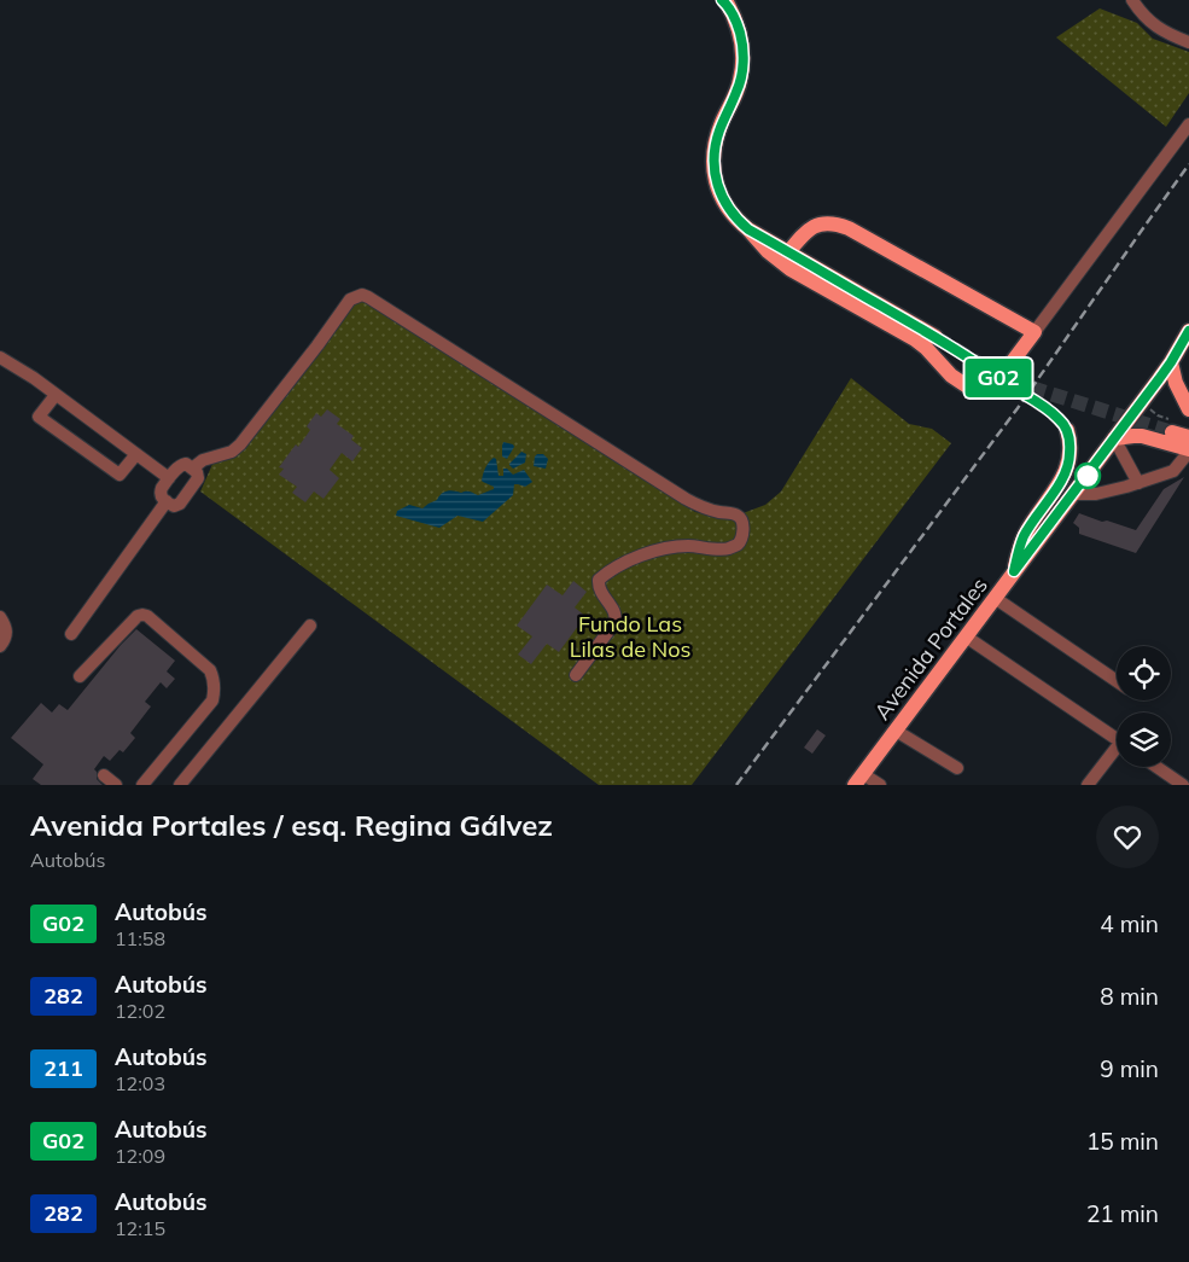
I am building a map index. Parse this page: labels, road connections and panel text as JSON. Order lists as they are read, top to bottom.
{
  "streets": {
    "main road": ["Avenida Portales"]
  },
  "parks": ["Fundo Las Lilas de Nos"],
  "lines": ["bus line G02"],
  "page": {
    "on_map": "G02",
    "heading": ["Avenida Portales / esq. Regina Gálvez", "Autobús"],
    "list": [
      {
        "mark": "G02",
        "name": "Autobús",
        "note": "11:58",
        "value": "4 min"
      },
      {
        "mark": "282",
        "name": "Autobús",
        "note": "12:02",
        "value": "8 min"
      },
      {
        "mark": "211",
        "name": "Autobús",
        "note": "12:03",
        "value": "9 min"
      },
      {
        "mark": "G02",
        "name": "Autobús",
        "note": "12:09",
        "value": "15 min"
      },
      {
        "mark": "282",
        "name": "Autobús",
        "note": "12:15",
        "value": "21 min"
      }
    ]
  }
}
